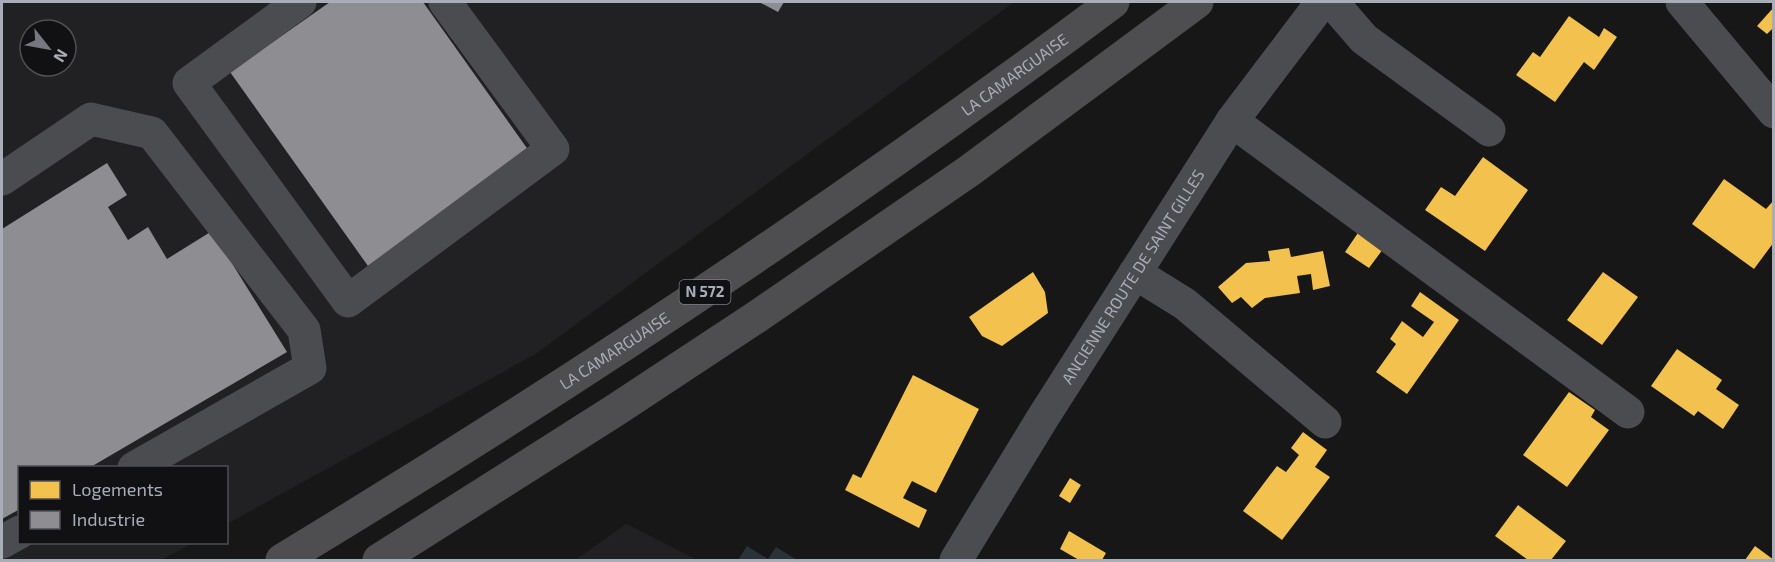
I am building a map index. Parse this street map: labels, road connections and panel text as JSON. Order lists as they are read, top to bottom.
{
  "streets": {
    "highway": ["LA CAMARGUAISE", "N 572"],
    "street": ["ANCIENNE ROUTE DE SAINT GILLES"]
  },
  "legend": ["Logements", "Industrie"],
  "north": "bottom right"
}
